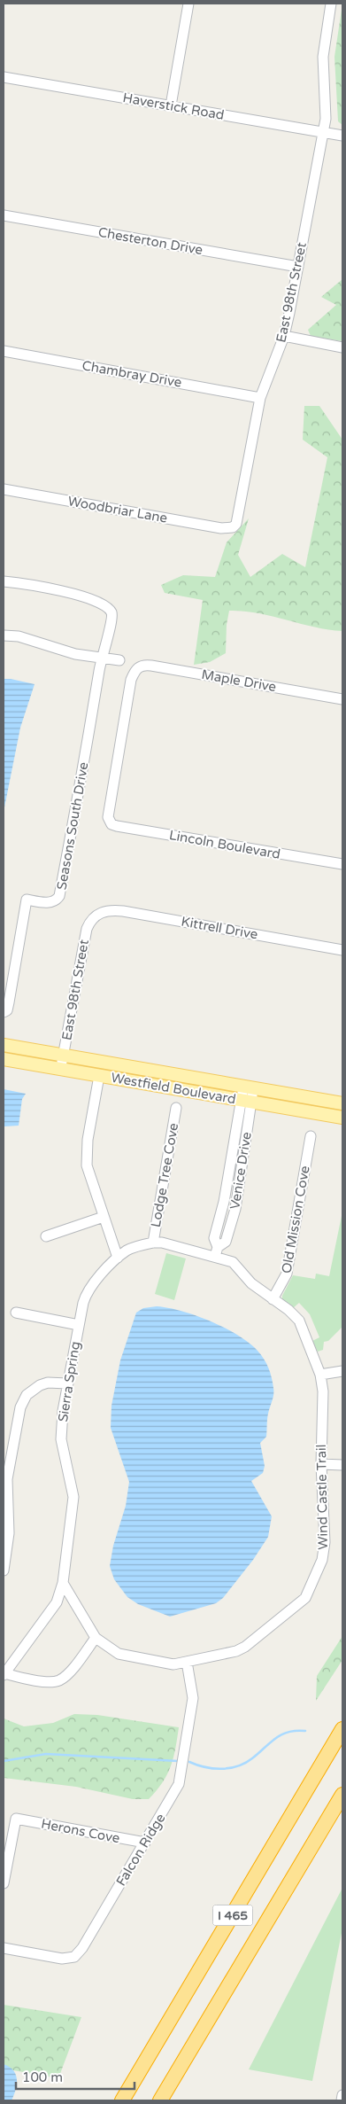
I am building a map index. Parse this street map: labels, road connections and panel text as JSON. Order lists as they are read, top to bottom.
{
  "streets": {
    "highway": ["I 465"],
    "main road": ["Westfield Boulevard"],
    "street": [
      "Haverstick Road",
      "Chesterton Drive",
      "East 98th Street",
      "Chambray Drive",
      "Woodbriar Lane",
      "Maple Drive",
      "Seasons South Drive",
      "Lincoln Boulevard",
      "Kittrell Drive",
      "Venice Drive",
      "Lodge Tree Cove",
      "Old Mission Cove",
      "Sierra Spring",
      "Wind Castle Trail",
      "Herons Cove",
      "Falcon Ridge"
    ]
  },
  "crossings": [
    ["Haverstick Road", "East 98th Street"],
    ["Chesterton Drive", "East 98th Street"],
    ["East 98th Street", "Chambray Drive"],
    ["East 98th Street", "Woodbriar Lane"],
    ["East 98th Street", "Kittrell Drive"],
    ["East 98th Street", "Westfield Boulevard"],
    ["Maple Drive", "Lincoln Boulevard"],
    ["Westfield Boulevard", "Venice Drive"],
    ["Venice Drive", "Wind Castle Trail"],
    ["Lodge Tree Cove", "Sierra Spring"],
    ["Old Mission Cove", "Wind Castle Trail"],
    ["Wind Castle Trail", "Falcon Ridge"],
    ["Herons Cove", "Falcon Ridge"]
  ],
  "scale_bar": "100 m"
}
